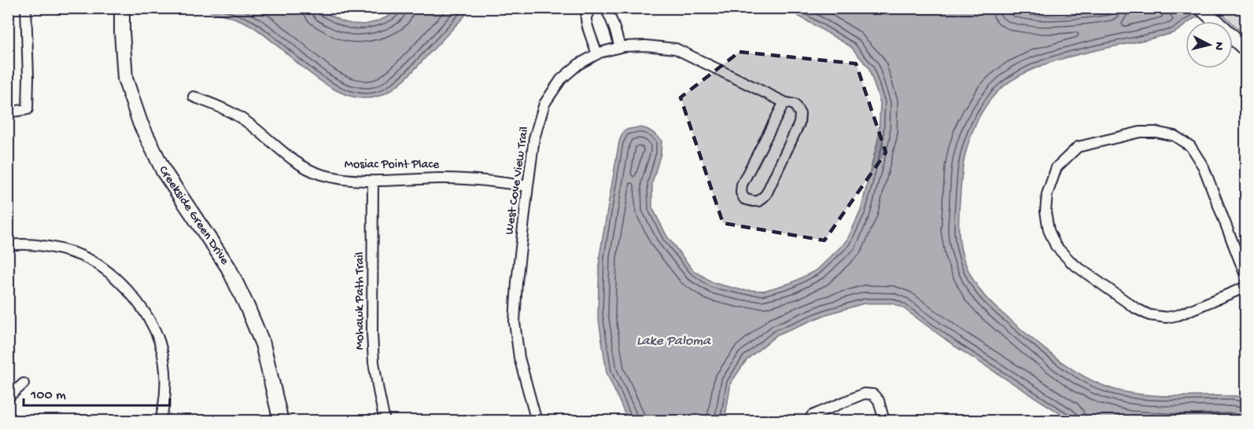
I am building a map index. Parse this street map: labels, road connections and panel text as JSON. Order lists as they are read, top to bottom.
{
  "streets": {
    "main road": ["Creekside Green Drive"],
    "street": ["Mosiac Point Place", "West Cove View Trail", "Mohawk Path Trail"]
  },
  "crossings": [
    ["Mosiac Point Place", "West Cove View Trail"],
    ["Mosiac Point Place", "Mohawk Path Trail"]
  ],
  "water": ["Lake Paloma"],
  "scale_bar": "100 m",
  "north": "right"
}
